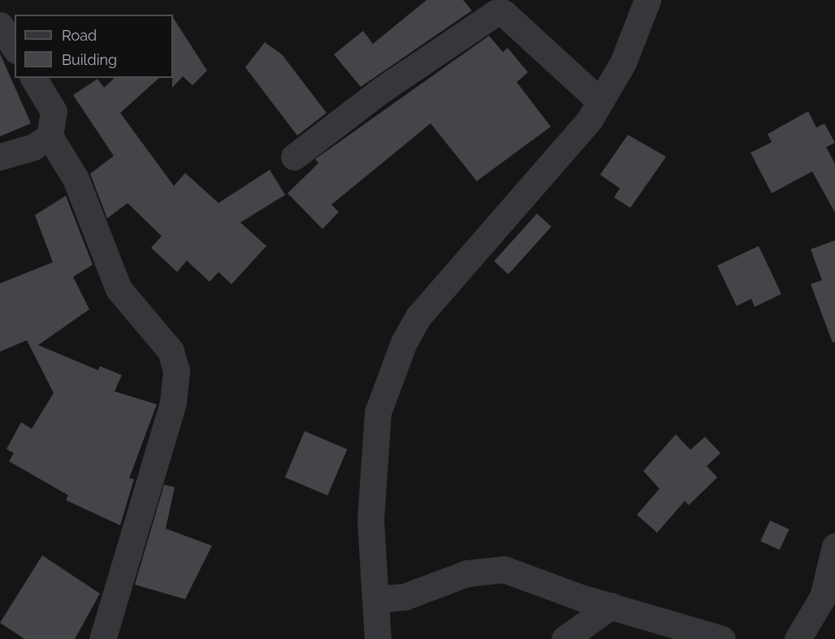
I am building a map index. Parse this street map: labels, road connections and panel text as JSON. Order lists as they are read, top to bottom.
{
  "legend": ["Road", "Building"]
}
